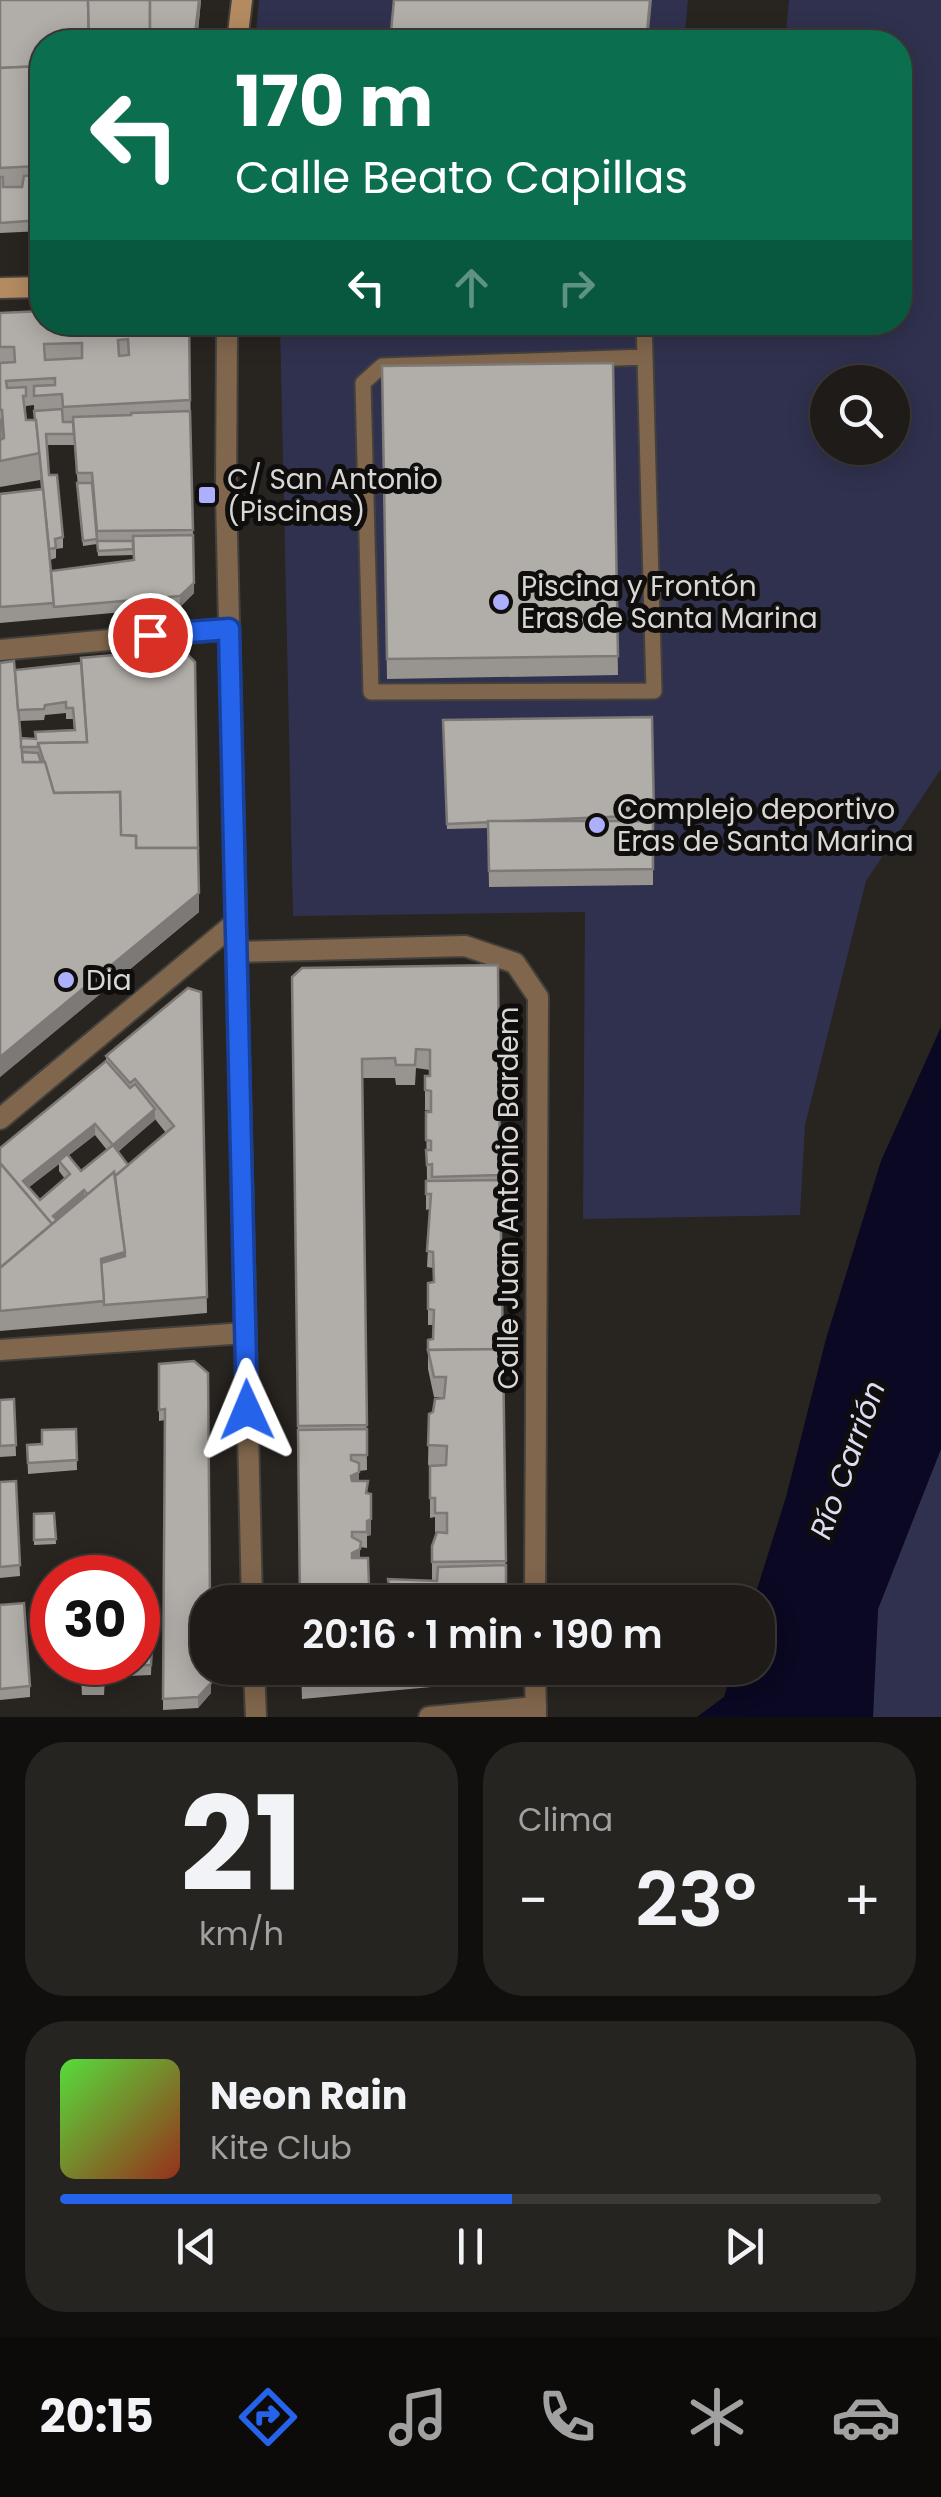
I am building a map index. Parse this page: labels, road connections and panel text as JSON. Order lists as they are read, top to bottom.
{
  "streets": {
    "street": ["Calle Juan Antonio Bardem"]
  },
  "water": ["Río Carrión"],
  "places": {
    "transit": ["C/ San Antonio (Piscinas)"],
    "other": ["Piscina y Frontón Eras de Santa Marina", "Complejo deportivo Eras de Santa Marina", "Dia"]
  },
  "page": {
    "turn": ["170 m", "Calle Beato Capillas"],
    "limit": "30",
    "trip": "20:16 · 1 min · 190 m",
    "tile": [
      ["21", "km/h"],
      "Clima"
    ],
    "heat": ["−", "23°", "+"],
    "song": ["Neon Rain", "Kite Club"],
    "tabs": "20:15"
  }
}
